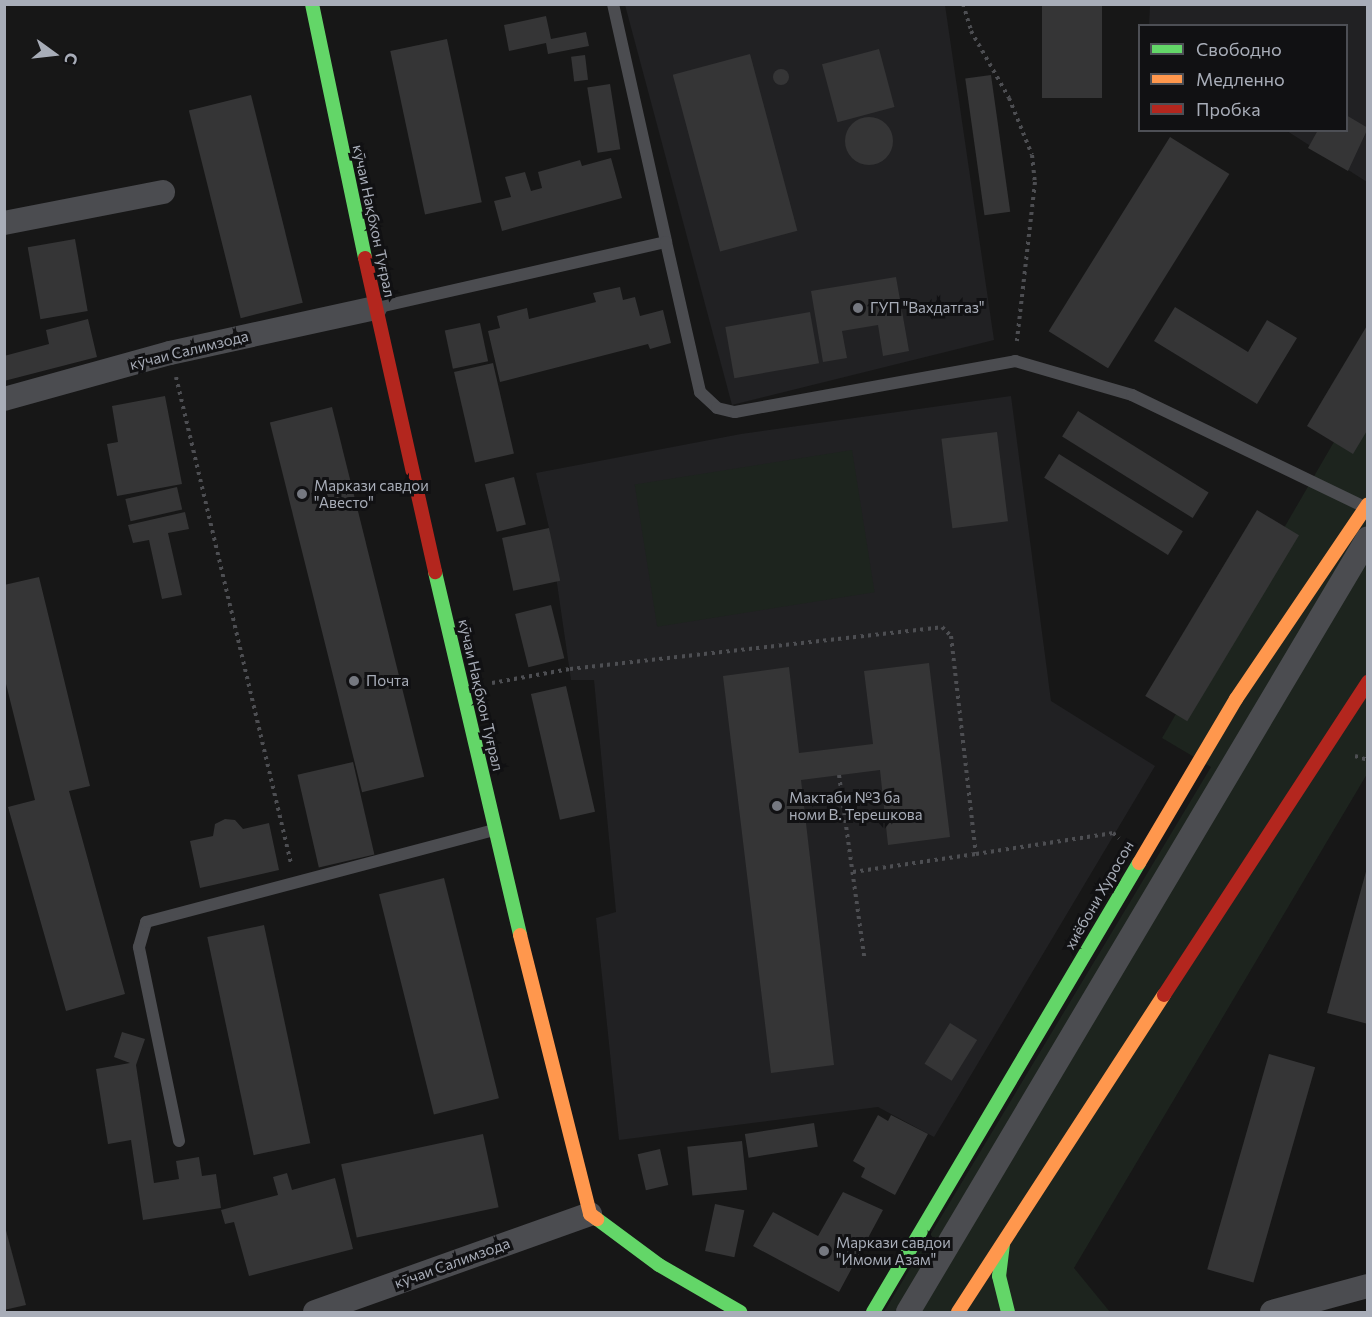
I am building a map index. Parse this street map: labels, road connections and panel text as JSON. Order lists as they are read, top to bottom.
{
  "streets": {
    "street": ["кӯчаи Нақбхон Туғрал", "кӯчаи Салимзода", "хиёбони Хуросон"]
  },
  "crossings": [
    ["кӯчаи Нақбхон Туғрал", "кӯчаи Салимзода"]
  ],
  "places": [
    "ГУП \"Вахдатгаз\"",
    "Маркази савдои \"Авесто\"",
    "Почта",
    "Мактаби №3 ба номи В. Терешкова",
    "Маркази савдои \"Имоми Азам\""
  ],
  "legend": ["Свободно", "Медленно", "Пробка"],
  "north": "right"
}
